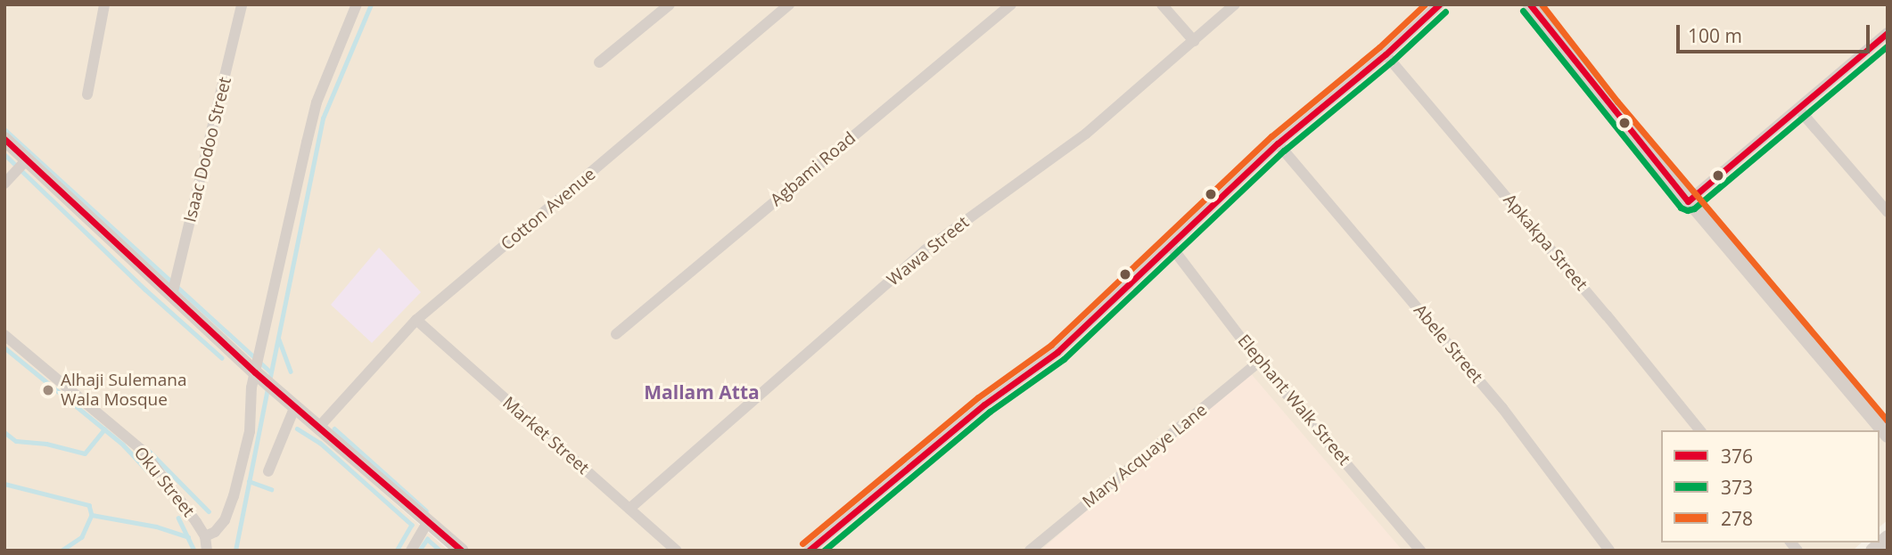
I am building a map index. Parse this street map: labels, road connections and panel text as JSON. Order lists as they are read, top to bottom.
{
  "streets": {
    "street": [
      "Isaac Dodoo Street",
      "Agbami Road",
      "Cotton Avenue",
      "Apkakpa Street",
      "Wawa Street",
      "Abele Street",
      "Elephant Walk Street",
      "Market Street",
      "Mary Acquaye Lane",
      "Oku Street"
    ]
  },
  "crossings": [
    ["Cotton Avenue", "Market Street"],
    ["Wawa Street", "Market Street"],
    ["Elephant Walk Street", "Mary Acquaye Lane"]
  ],
  "districts": ["Mallam Atta"],
  "places": ["Alhaji Sulemana Wala Mosque"],
  "lines": ["transit line 376", "transit line 278", "transit line 373"],
  "legend": ["376", "373", "278"],
  "scale_bar": "100 m"
}
